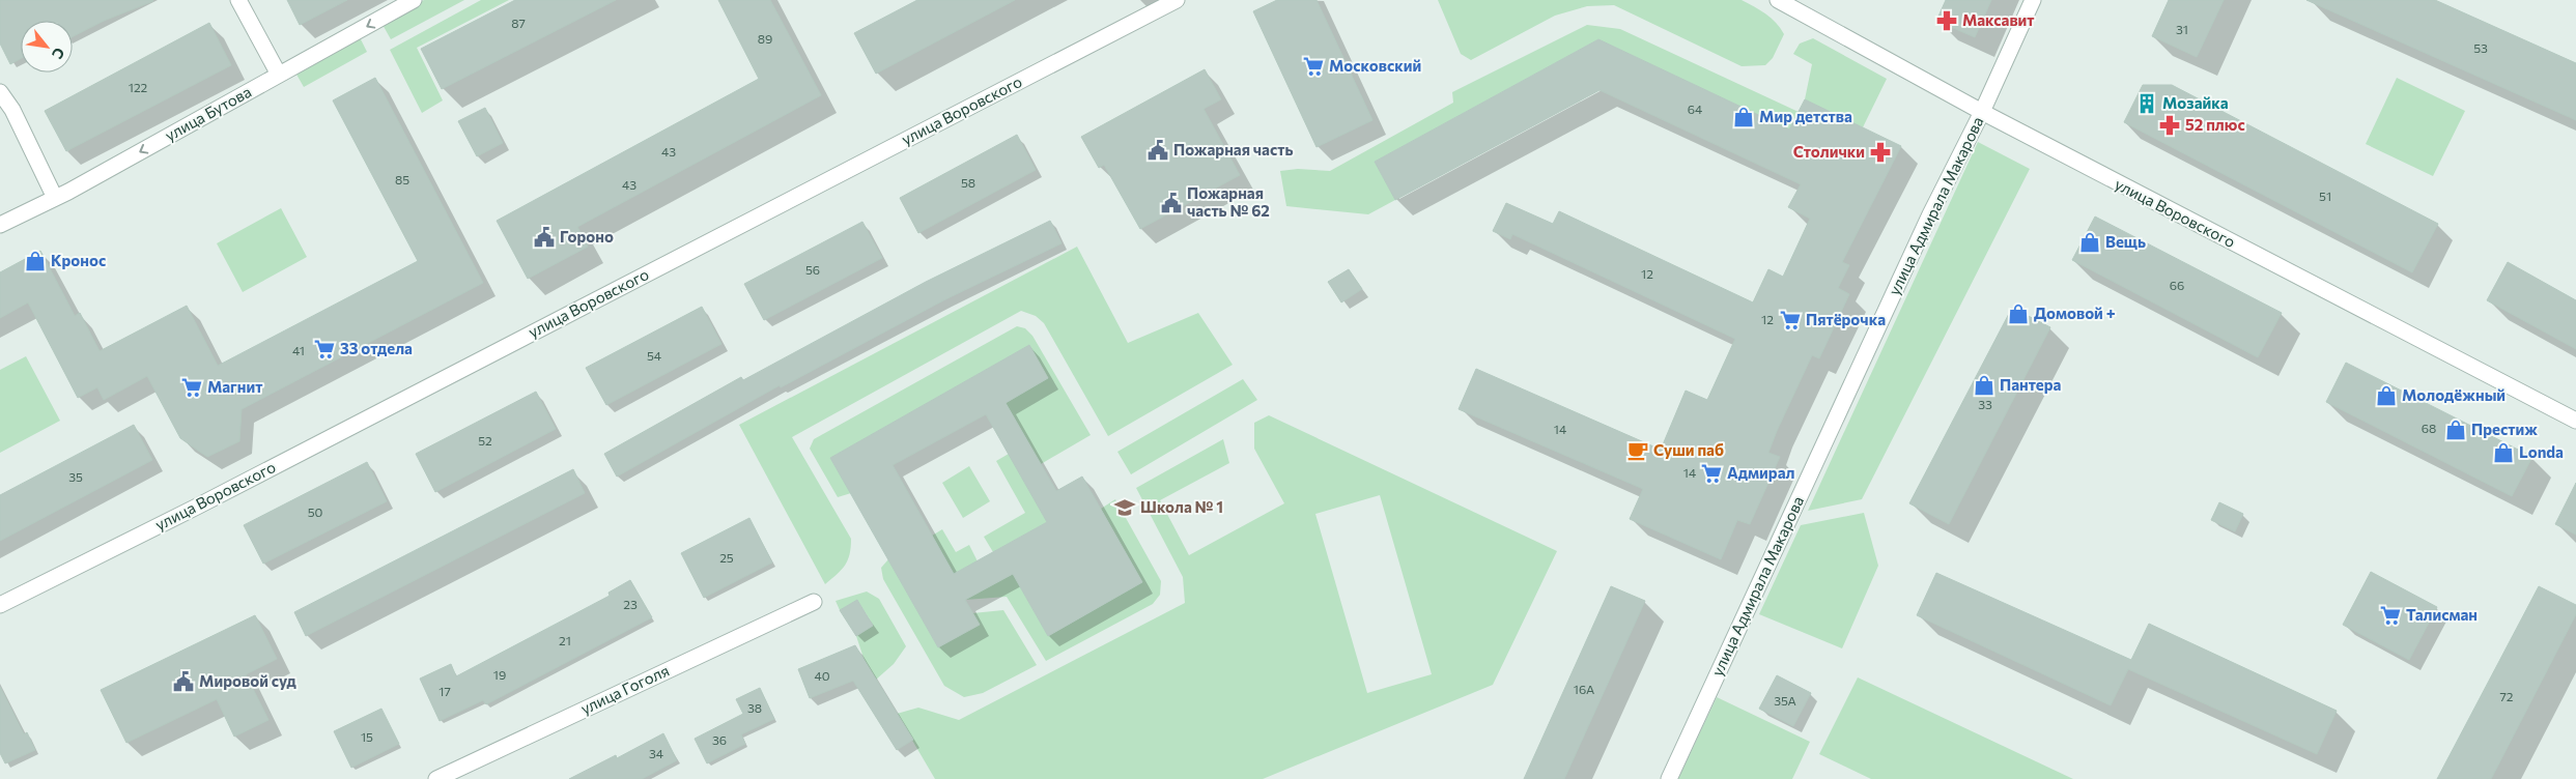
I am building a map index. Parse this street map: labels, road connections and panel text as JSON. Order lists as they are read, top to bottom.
{
  "streets": {
    "street": [
      "улица Воровского",
      "улица Бутова",
      "улица Адмирала Макарова",
      "улица Гоголя"
    ]
  },
  "crossings": [
    ["улица Воровского", "улица Адмирала Макарова"]
  ],
  "one_way": ["улица Бутова"],
  "places": {
    "pharmacy": ["Максавит", "52 плюс", "Столички"],
    "supermarket": [
      "Московский",
      "Пятёрочка",
      "33 отдела",
      "Магнит",
      "Адмирал",
      "Талисман"
    ],
    "building": ["Мозайка"],
    "shop": [
      "Мир детства",
      "Вещь",
      "Кронос",
      "Домовой +",
      "Пантера",
      "Молодёжный",
      "Престиж",
      "Londa"
    ],
    "public building": [
      "Пожарная часть",
      "Пожарная часть № 62",
      "Гороно",
      "Мировой суд"
    ],
    "cafe": ["Суши паб"],
    "school or university": ["Школа № 1"]
  },
  "house_numbers": [
    "87",
    "31",
    "89",
    "53",
    "122",
    "64",
    "43",
    "85",
    "58",
    "43",
    "51",
    "56",
    "12",
    "66",
    "12",
    "41",
    "54",
    "33",
    "68",
    "14",
    "52",
    "14",
    "35",
    "50",
    "25",
    "23",
    "21",
    "19",
    "40",
    "16А",
    "17",
    "72",
    "35А",
    "38",
    "15",
    "36",
    "34"
  ],
  "north": "bottom right"
}
